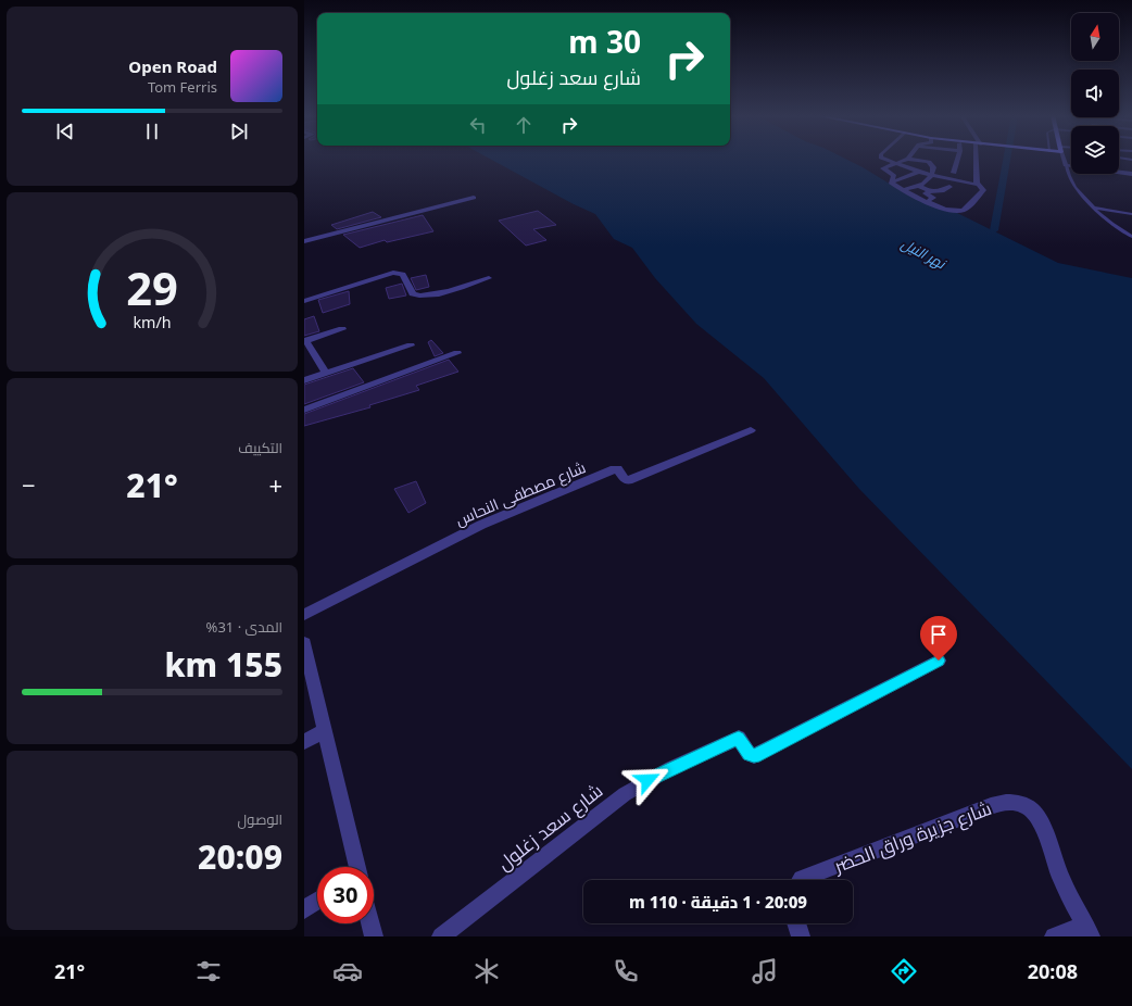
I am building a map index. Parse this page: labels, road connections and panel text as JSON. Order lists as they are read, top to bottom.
{
  "streets": {
    "street": ["شارع مصطفى النحاس", "شارع سعد زغلول", "شارع جزيرة وراق الحضر"]
  },
  "water": ["نهر النيل"],
  "north": "top",
  "page": {
    "turn": ["30 m", "شارع سعد زغلول"],
    "song": ["Open Road", "Tom Ferris"],
    "tile": [
      "التكييف",
      ["المدى · 31%", "155 km"],
      ["الوصول", "20:09"]
    ],
    "heat": ["−", "21°", "+"],
    "limit": "30",
    "trip": "20:09 · 1 دقيقة · 110 m",
    "tabs": ["20:08", "21°"],
    "gauge": ["29", "km/h"]
  }
}
